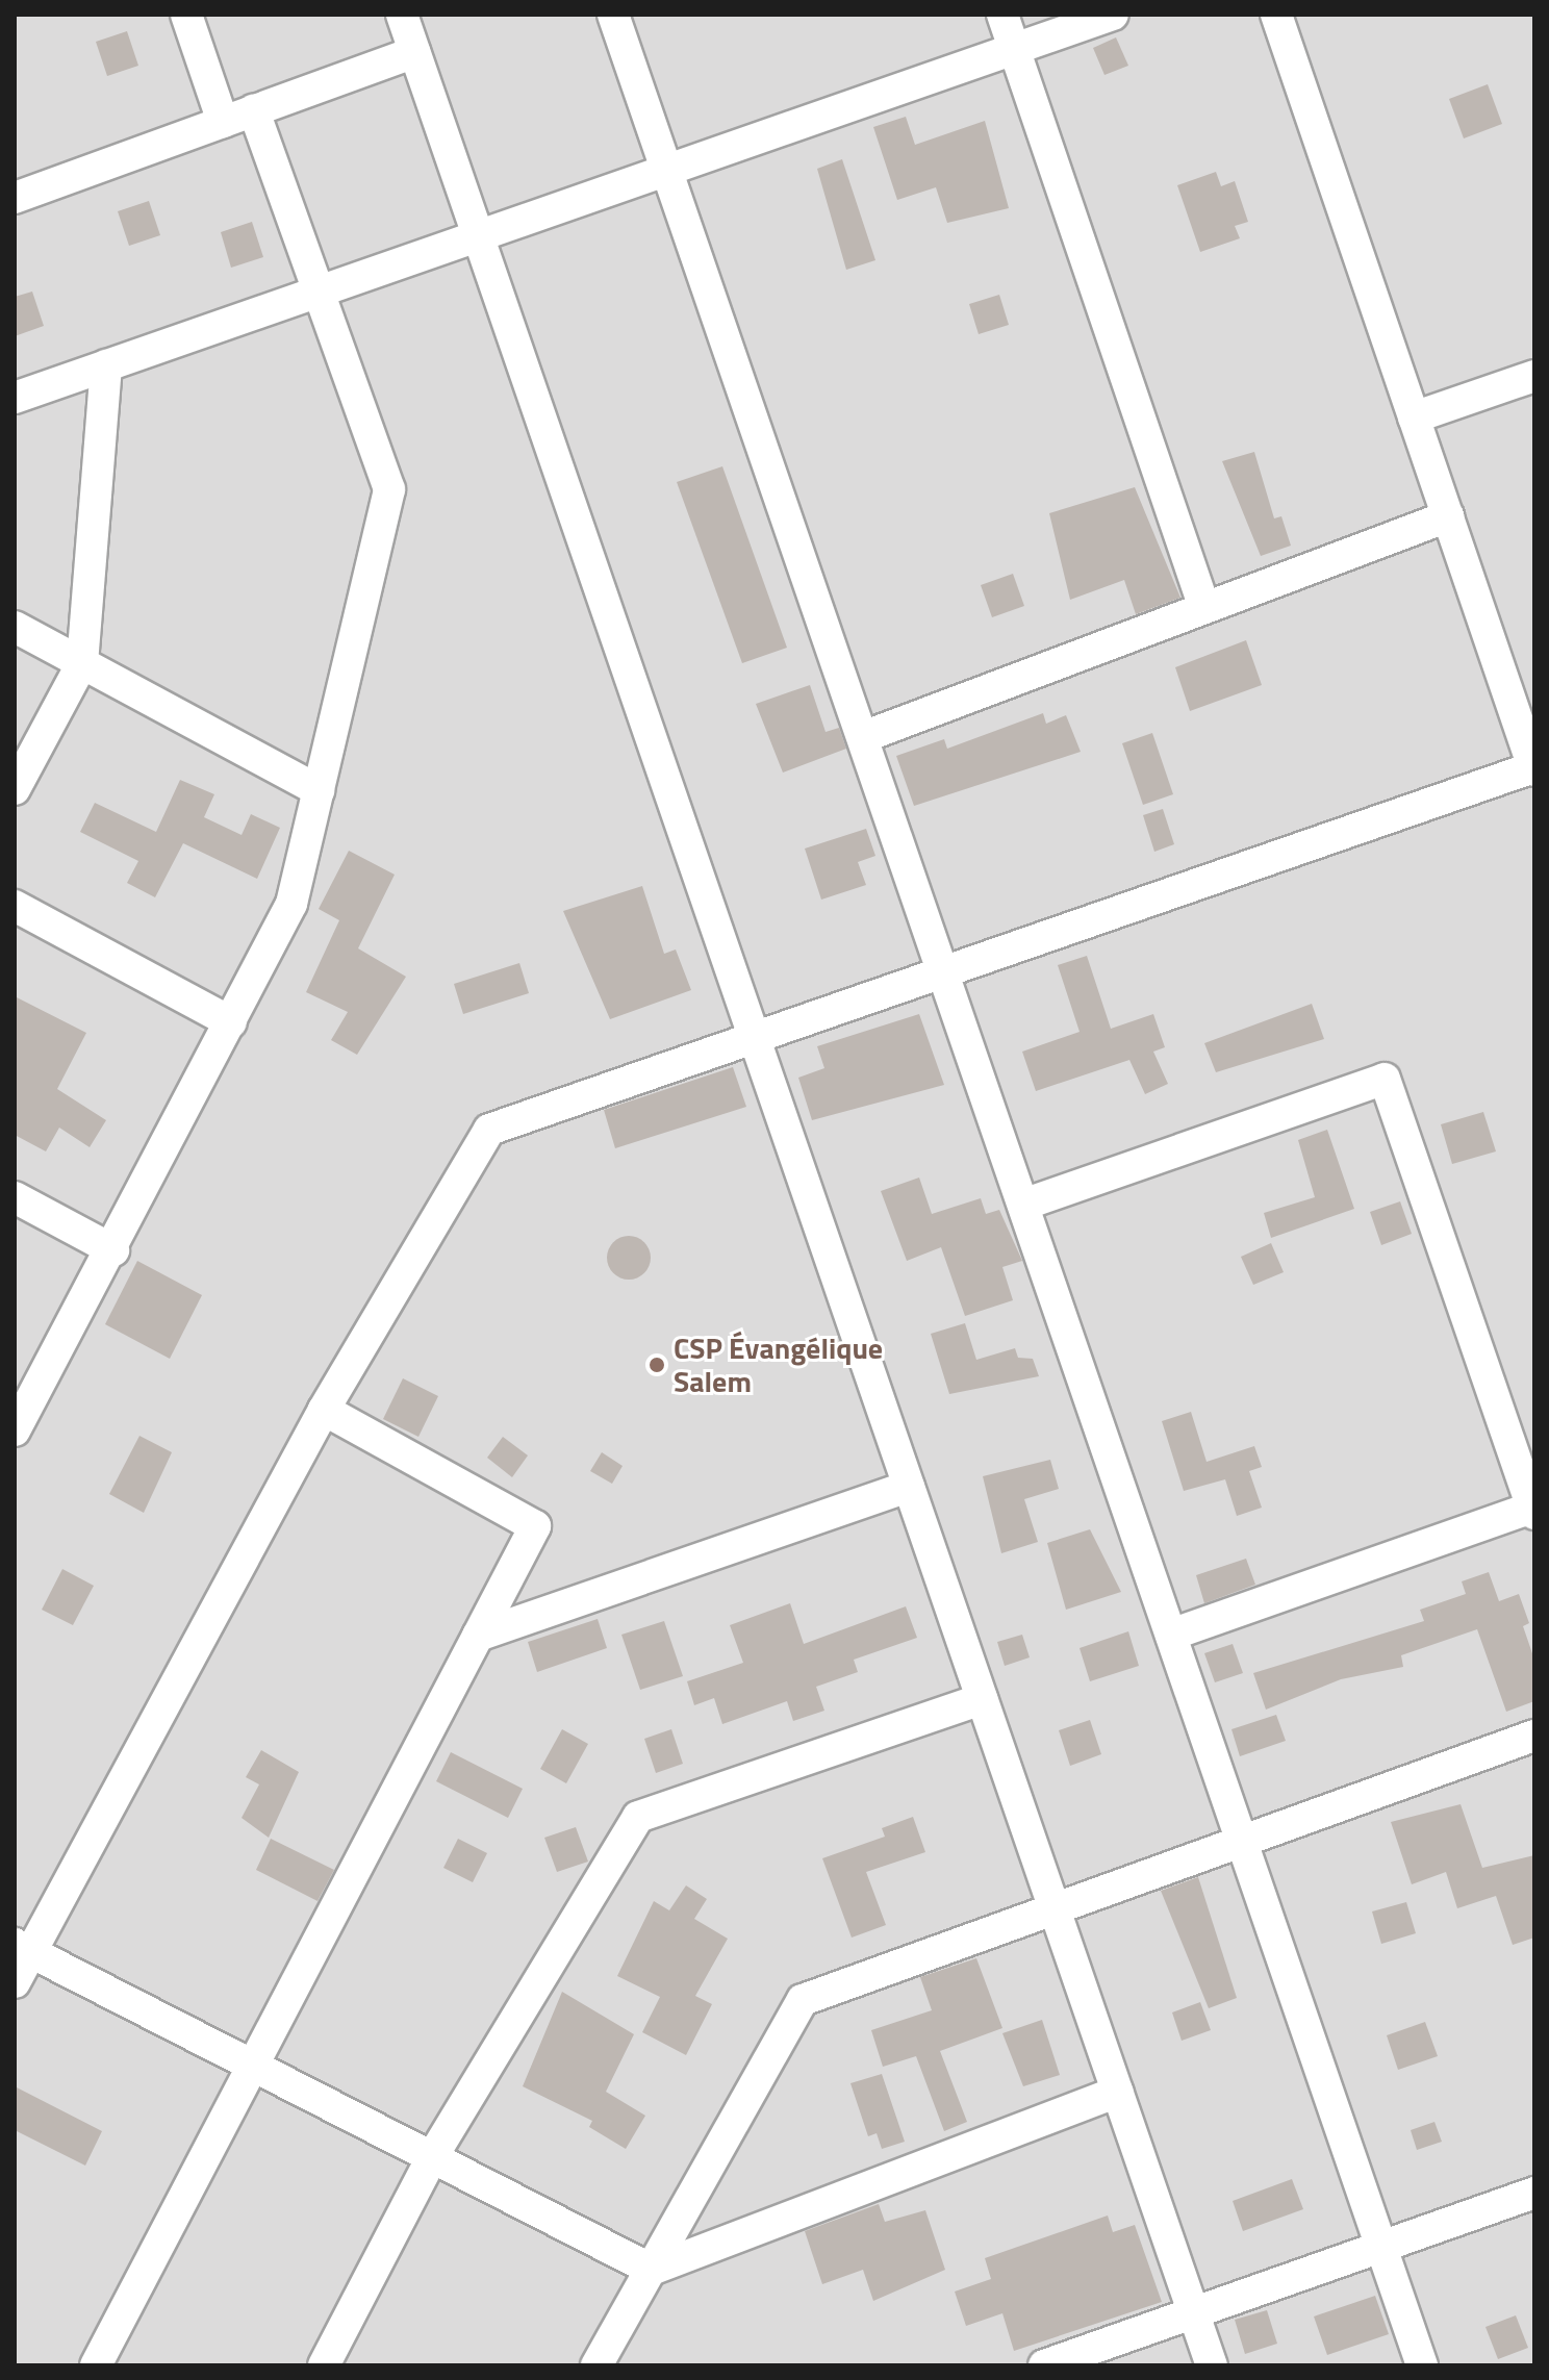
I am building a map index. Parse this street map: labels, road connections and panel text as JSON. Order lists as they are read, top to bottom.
{
  "places": ["CSP Évangélique Salem"]
}
